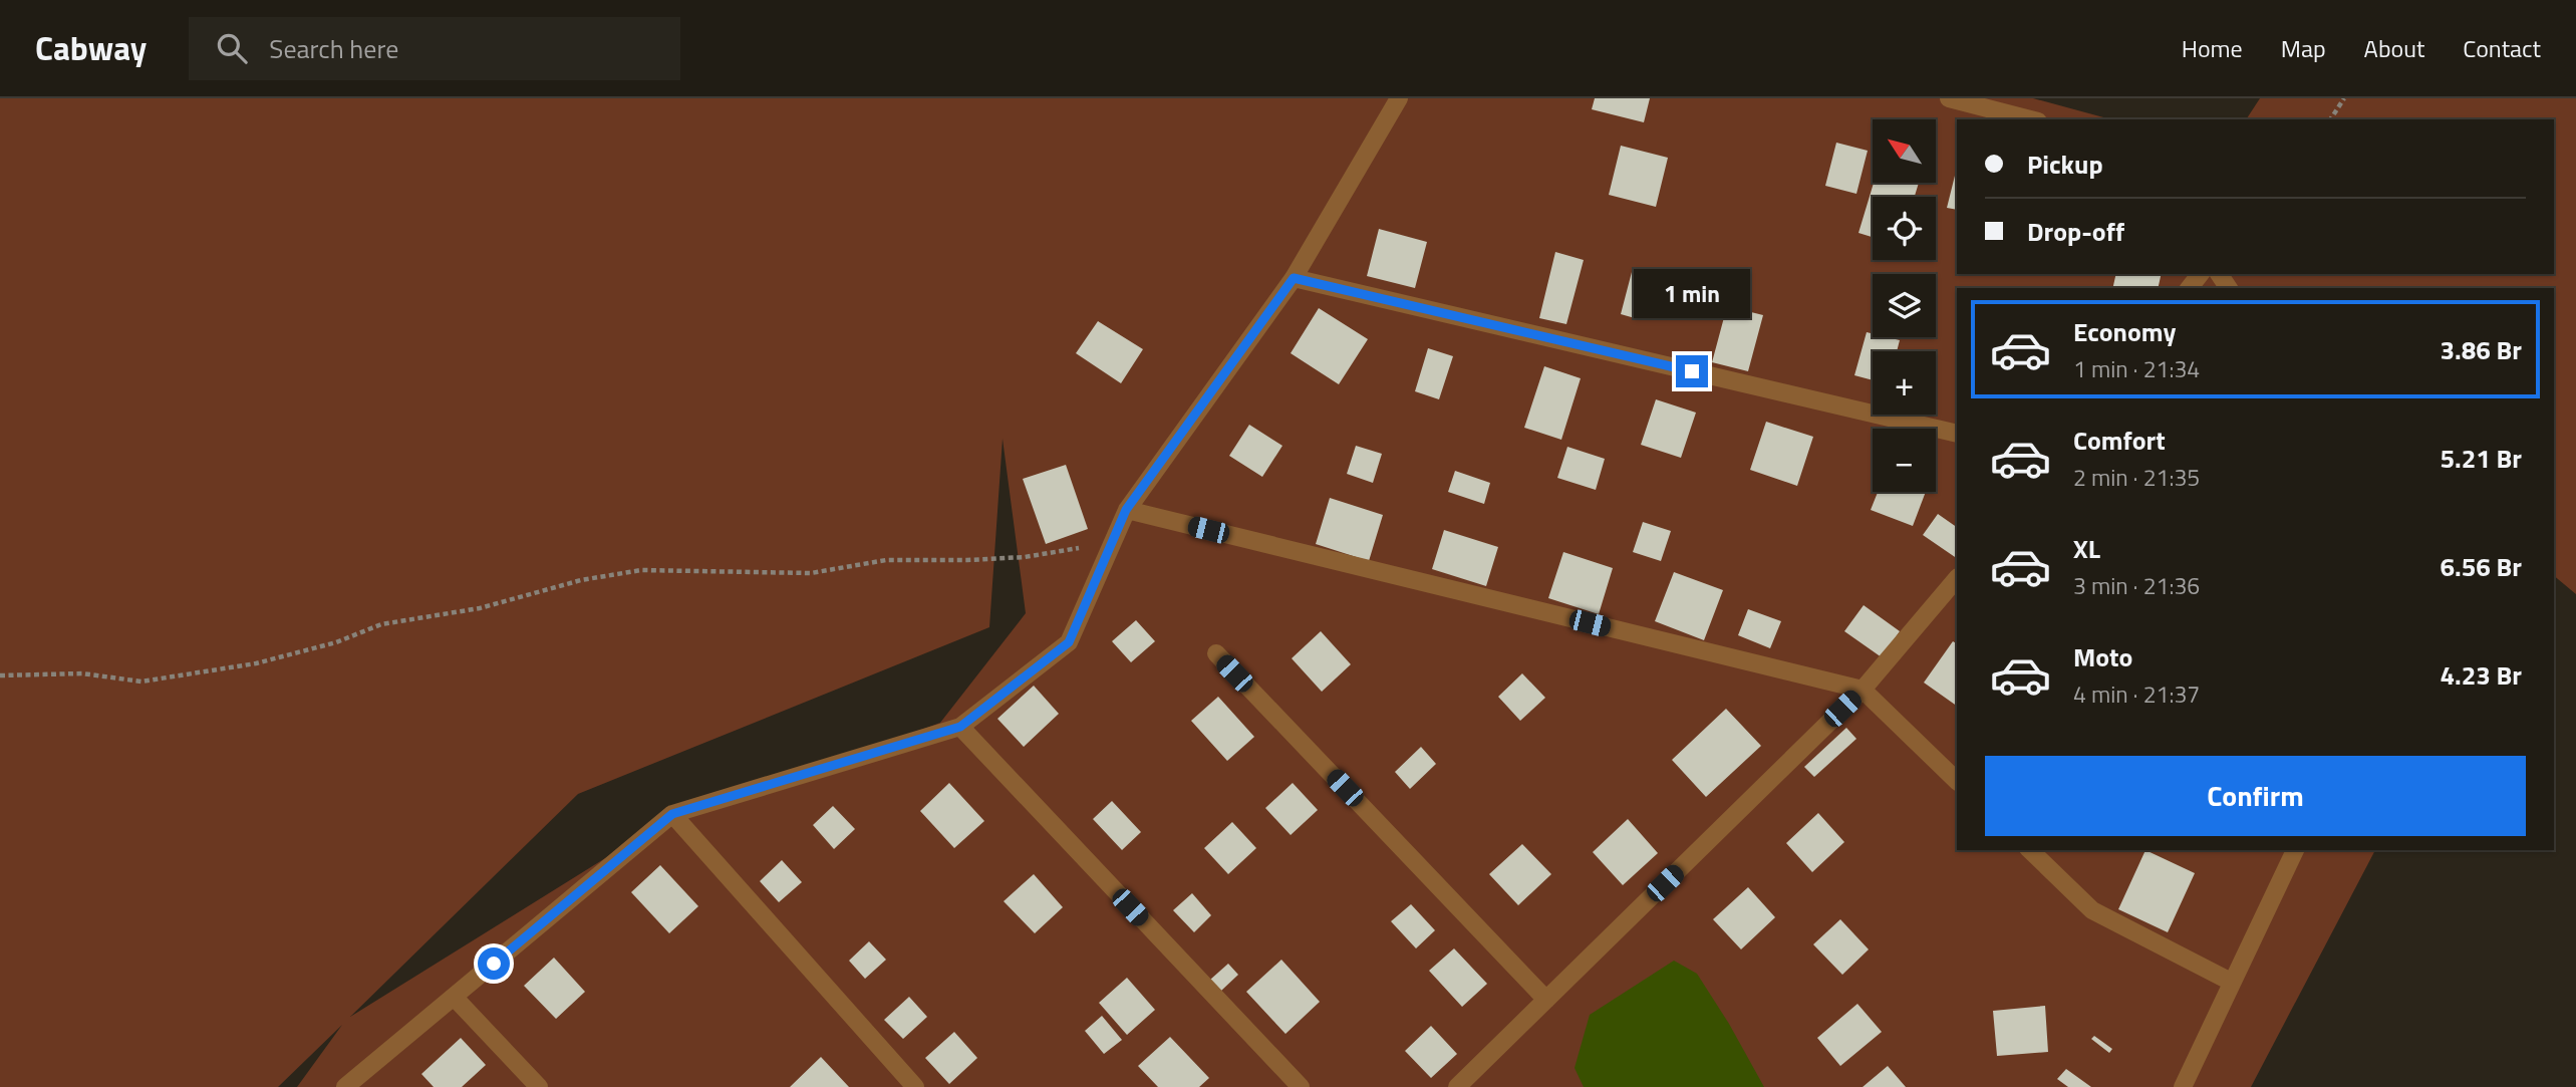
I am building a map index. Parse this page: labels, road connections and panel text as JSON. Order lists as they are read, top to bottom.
{
  "north": "top left",
  "page": {
    "header": "Cabway",
    "search": "Search here",
    "nav": [
      "Home",
      "Map",
      "About",
      "Contact"
    ],
    "map_buttons": ["+", "−"],
    "banner": ["Pickup", "Drop-off"],
    "bubble": "1 min",
    "list": [
      {
        "name": "Economy",
        "note": "1 min · 21:34",
        "value": "3.86 Br"
      },
      {
        "name": "Comfort",
        "note": "2 min · 21:35",
        "value": "5.21 Br"
      },
      {
        "name": "XL",
        "note": "3 min · 21:36",
        "value": "6.56 Br"
      },
      {
        "name": "Moto",
        "note": "4 min · 21:37",
        "value": "4.23 Br"
      }
    ],
    "buttons": "Confirm"
  }
}
